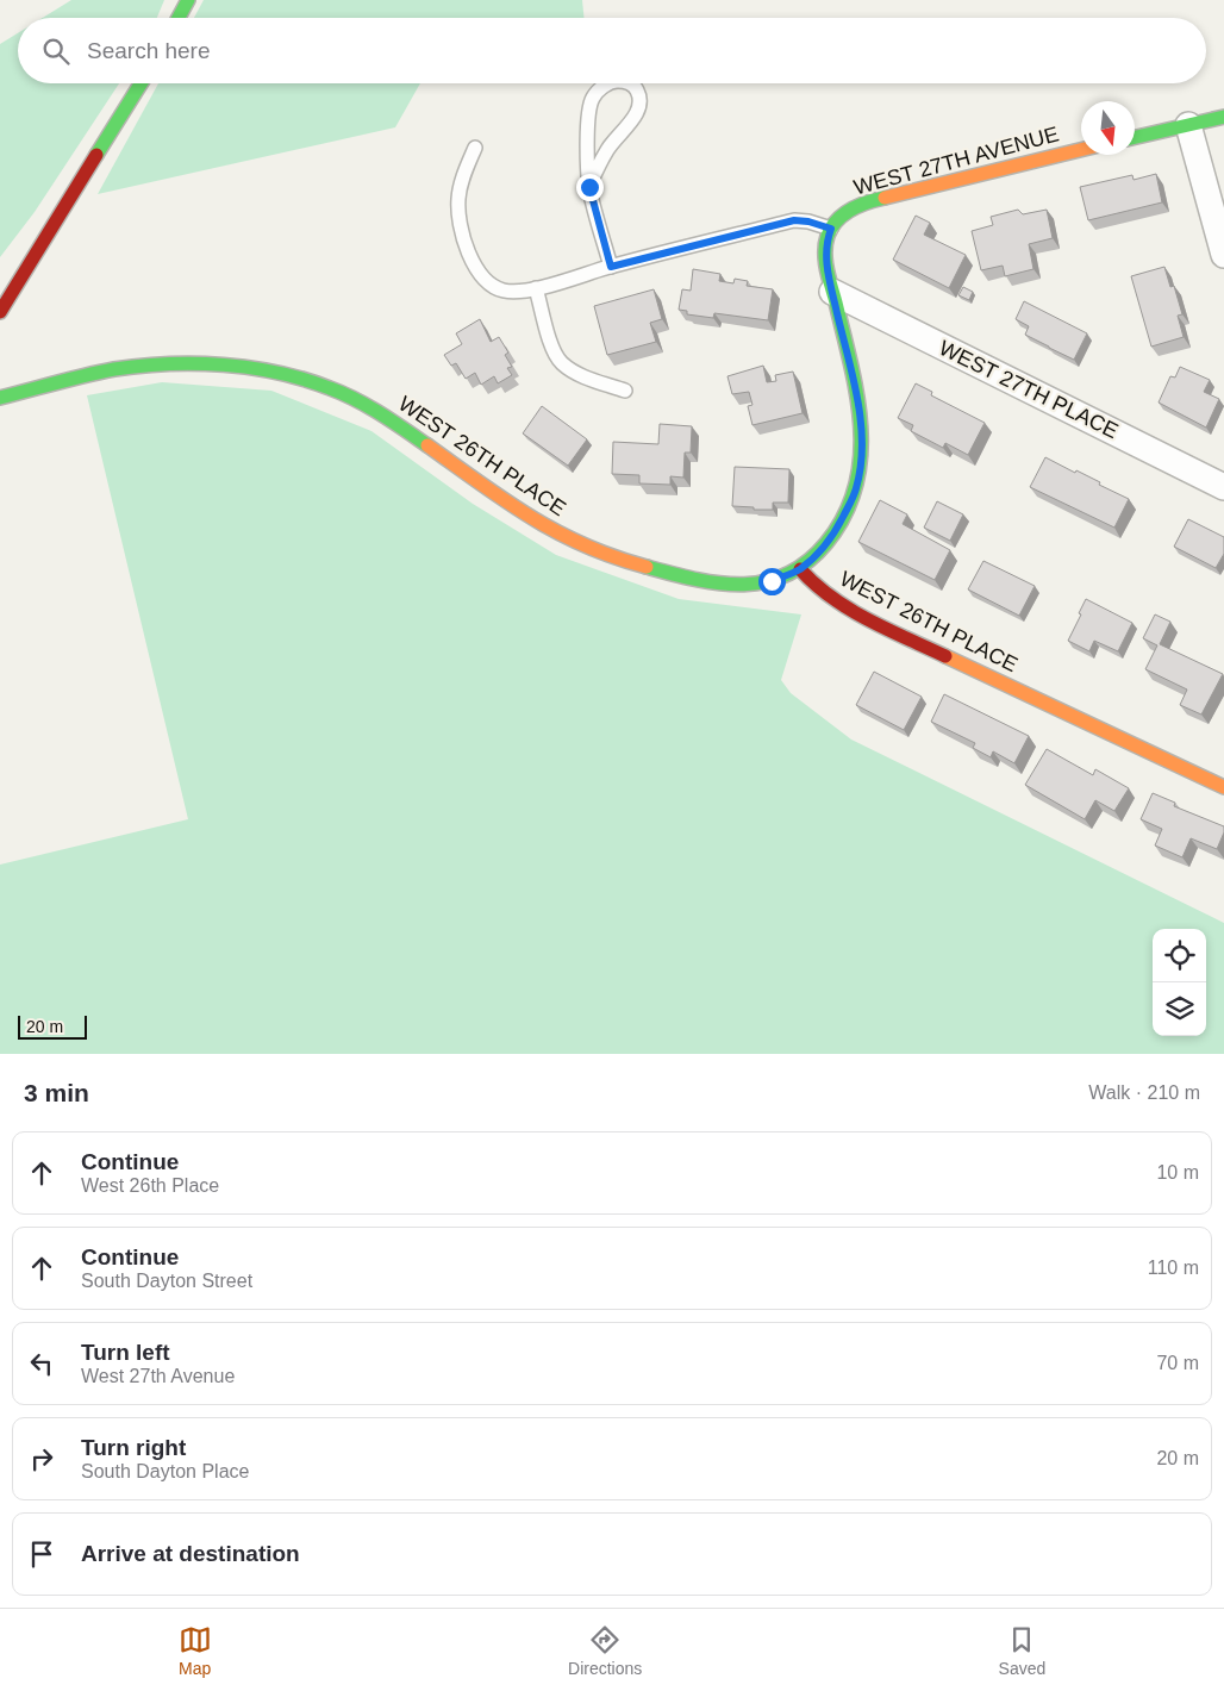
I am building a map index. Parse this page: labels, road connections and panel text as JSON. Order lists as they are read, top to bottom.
{
  "streets": {
    "main road": ["WEST 27TH AVENUE", "WEST 26TH PLACE"],
    "street": ["WEST 27TH PLACE"]
  },
  "scale_bar": "20 m",
  "north": "bottom",
  "page": {
    "search": "Search here",
    "scale": "20 m",
    "heading": ["3 min", "Walk · 210 m"],
    "list": [
      ["Continue", "West 26th Place", "10 m"],
      ["Continue", "South Dayton Street", "110 m"],
      ["Turn left", "West 27th Avenue", "70 m"],
      ["Turn right", "South Dayton Place", "20 m"],
      "Arrive at destination"
    ],
    "nav": ["Map", "Directions", "Saved"]
  }
}
